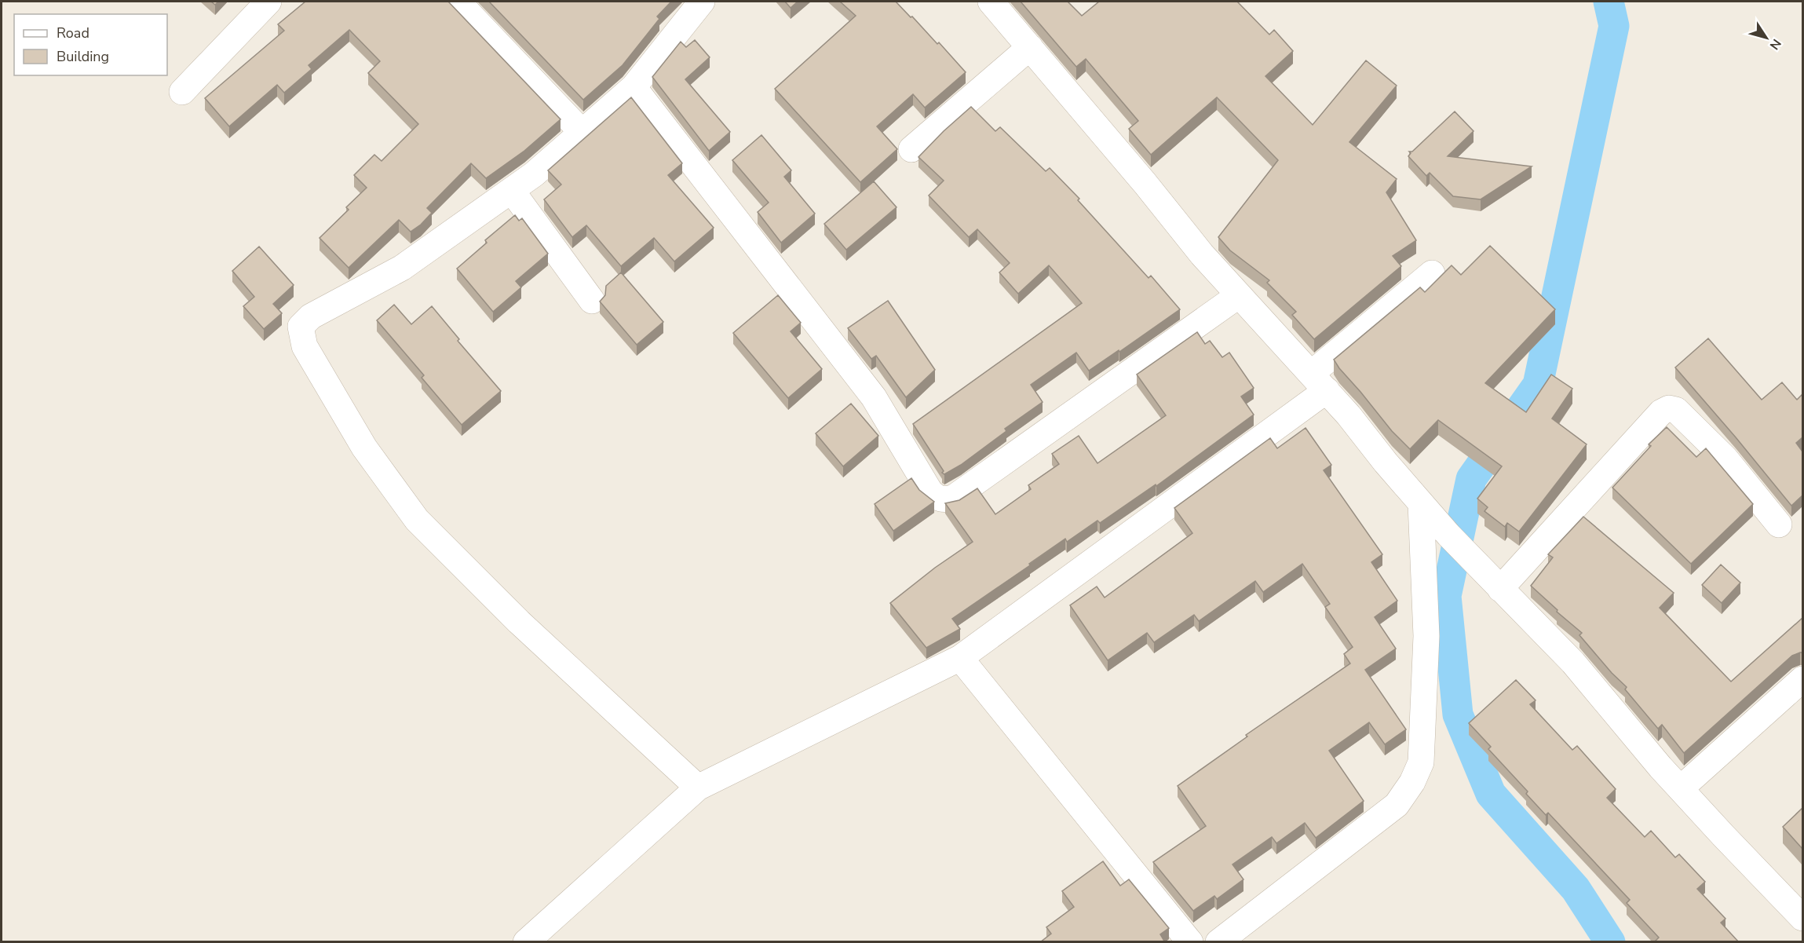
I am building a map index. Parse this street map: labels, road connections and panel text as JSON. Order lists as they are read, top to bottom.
{
  "legend": ["Road", "Building"],
  "north": "bottom right"
}
